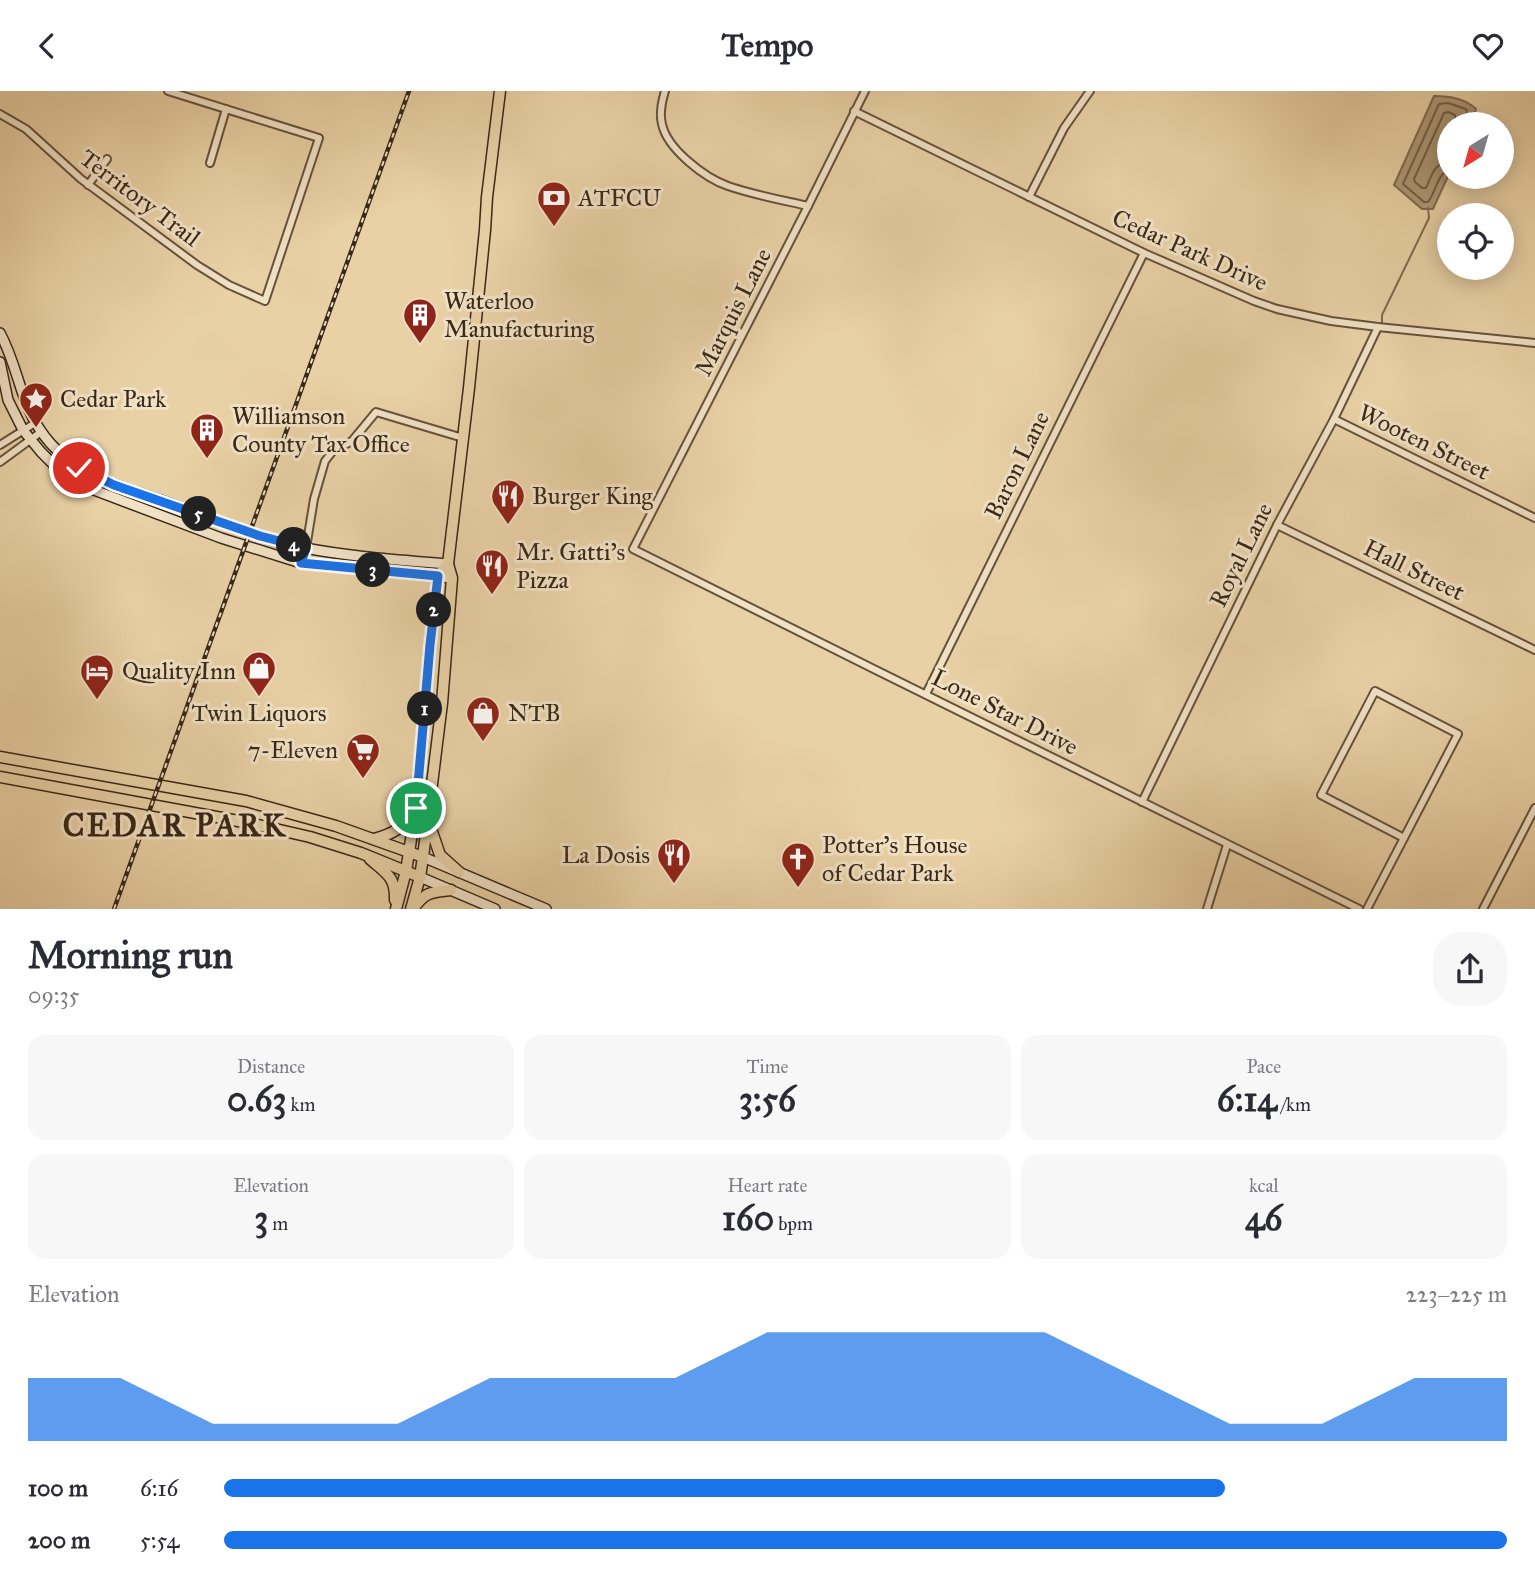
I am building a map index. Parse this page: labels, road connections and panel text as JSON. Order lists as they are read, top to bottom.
{
  "streets": {
    "street": [
      "Territory Trail",
      "Cedar Park Drive",
      "Marquis Lane",
      "Wooten Street",
      "Baron Lane",
      "Royal Lane",
      "Hall Street",
      "Lone Star Drive"
    ]
  },
  "crossings": [
    ["Cedar Park Drive", "Marquis Lane"],
    ["Cedar Park Drive", "Baron Lane"],
    ["Cedar Park Drive", "Royal Lane"],
    ["Marquis Lane", "Lone Star Drive"],
    ["Wooten Street", "Royal Lane"],
    ["Baron Lane", "Lone Star Drive"],
    ["Royal Lane", "Hall Street"],
    ["Royal Lane", "Lone Star Drive"]
  ],
  "districts": ["CEDAR PARK"],
  "places": {
    "bank": ["ATFCU"],
    "building": ["Waterloo Manufacturing", "Williamson County Tax Office"],
    "place": ["Cedar Park"],
    "restaurant": ["Burger King", "Mr. Gatti's Pizza", "La Dosis"],
    "shop": ["Twin Liquors", "NTB"],
    "hotel": ["Quality Inn"],
    "supermarket": ["7-Eleven"],
    "church": ["Potter's House of Cedar Park"]
  },
  "north": "bottom left",
  "page": {
    "header": "Tempo",
    "pins": [
      "5",
      "4",
      "3",
      "2",
      "1"
    ],
    "heading": ["Morning run", "09:35"],
    "stats": [
      ["Distance", "0.63 km"],
      ["Time", "3:56"],
      ["Pace", "6:14 /km"],
      ["Elevation", "3 m"],
      ["Heart rate", "160 bpm"],
      ["kcal", "46"]
    ],
    "chart": ["Elevation", "223–225 m"],
    "list": [
      {
        "name": "100 m",
        "note": "6:16"
      },
      {
        "name": "200 m",
        "note": "5:54"
      }
    ]
  }
}
